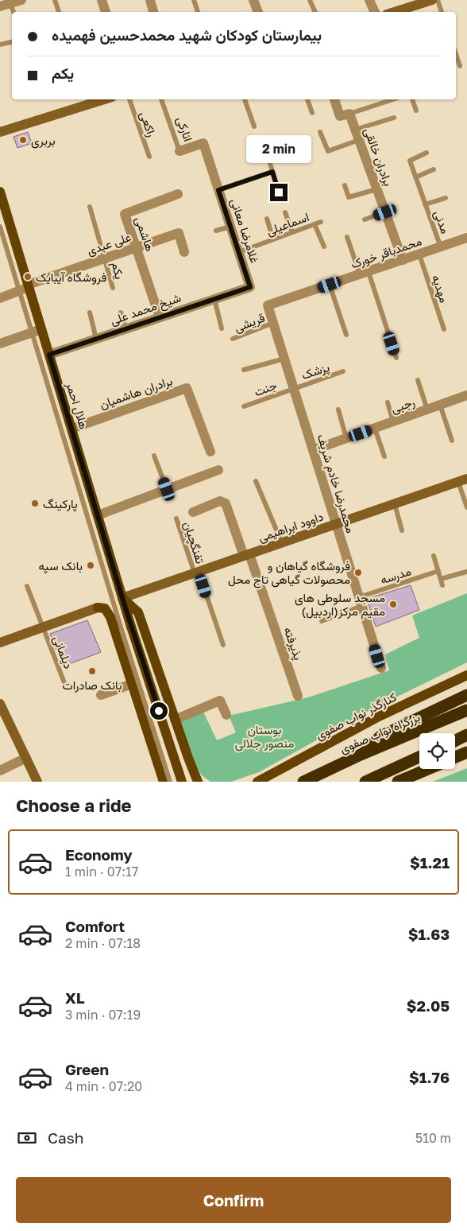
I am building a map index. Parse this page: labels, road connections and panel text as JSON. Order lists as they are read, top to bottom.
{
  "streets": {
    "highway": ["بزرگراه نواب صفوی"],
    "main road": ["هلال احمر", "کنارگذر نواب صفوی"],
    "street": [
      "انارکی",
      "برادران خالقی",
      "غلامرضا معانی",
      "هاشمی",
      "علی عبدی",
      "محمدباقر خورک",
      "شیخ محمد علی",
      "برادران هاشمیان",
      "رجبی",
      "محمدرضا خادم شریف",
      "داوود ابراهیمی",
      "پذیرفته"
    ],
    "lane": [
      "راکعی",
      "مدنی",
      "اسماعیلی",
      "یکم",
      "مهدیه",
      "قریشی",
      "پزشک",
      "جنت",
      "تفنگچیان",
      "مدرسه",
      "دیلمانی"
    ]
  },
  "crossings": [
    ["انارکی", "غلامرضا معانی"],
    ["برادران خالقی", "محمدباقر خورک"],
    ["مدنی", "محمدباقر خورک"],
    ["اسماعیلی", "غلامرضا معانی"],
    ["غلامرضا معانی", "شیخ محمد علی"],
    ["هاشمی", "علی عبدی"],
    ["هاشمی", "شیخ محمد علی"],
    ["علی عبدی", "یکم"],
    ["علی عبدی", "هلال احمر"],
    ["محمدباقر خورک", "مهدیه"],
    ["محمدباقر خورک", "محمدرضا خادم شریف"],
    ["شیخ محمد علی", "هلال احمر"],
    ["قریشی", "محمدرضا خادم شریف"],
    ["پزشک", "جنت"],
    ["پزشک", "محمدرضا خادم شریف"],
    ["جنت", "محمدرضا خادم شریف"],
    ["برادران هاشمیان", "هلال احمر"],
    ["رجبی", "محمدرضا خادم شریف"],
    ["هلال احمر", "داوود ابراهیمی"],
    ["محمدرضا خادم شریف", "داوود ابراهیمی"],
    ["محمدرضا خادم شریف", "مدرسه"],
    ["داوود ابراهیمی", "تفنگچیان"],
    ["داوود ابراهیمی", "پذیرفته"]
  ],
  "parks": ["بوستان منصور جلالی"],
  "places": [
    "بربری",
    "فروشگاه آیبایک",
    "پارکینگ",
    "بانک سپه",
    "فروشگاه گیاهان و محصولات گیاهی تاج محل",
    "مسجد سلوطی های مقیم مرکز(اردبیل)",
    "بانک صادرات"
  ],
  "page": {
    "banner": ["بیمارستان کودکان شهید محمدحسین فهمیده", "یکم"],
    "bubble": "2 min",
    "heading": "Choose a ride",
    "list": [
      {
        "name": "Economy",
        "note": "1 min · 07:17",
        "value": "$1.21"
      },
      {
        "name": "Comfort",
        "note": "2 min · 07:18",
        "value": "$1.63"
      },
      {
        "name": "XL",
        "note": "3 min · 07:19",
        "value": "$2.05"
      },
      {
        "name": "Green",
        "note": "4 min · 07:20",
        "value": "$1.76"
      }
    ],
    "pay": ["Cash", "510 m"],
    "buttons": "Confirm"
  }
}
